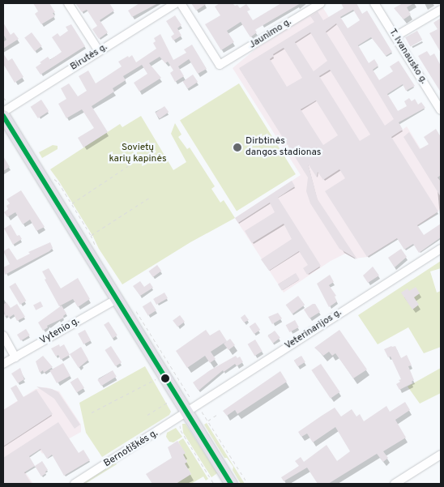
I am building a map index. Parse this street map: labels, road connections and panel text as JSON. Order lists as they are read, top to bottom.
{
  "streets": {
    "street": [
      "Jaunimo g.",
      "T. Ivanausko g.",
      "Birutės g.",
      "Veterinarijos g.",
      "Vytenio g.",
      "Bernotiškės g."
    ]
  },
  "crossings": [
    ["Veterinarijos g.", "Bernotiškės g."]
  ],
  "parks": ["Sovietų karių kapinės"],
  "places": ["Dirbtinės dangos stadionas"]
}
